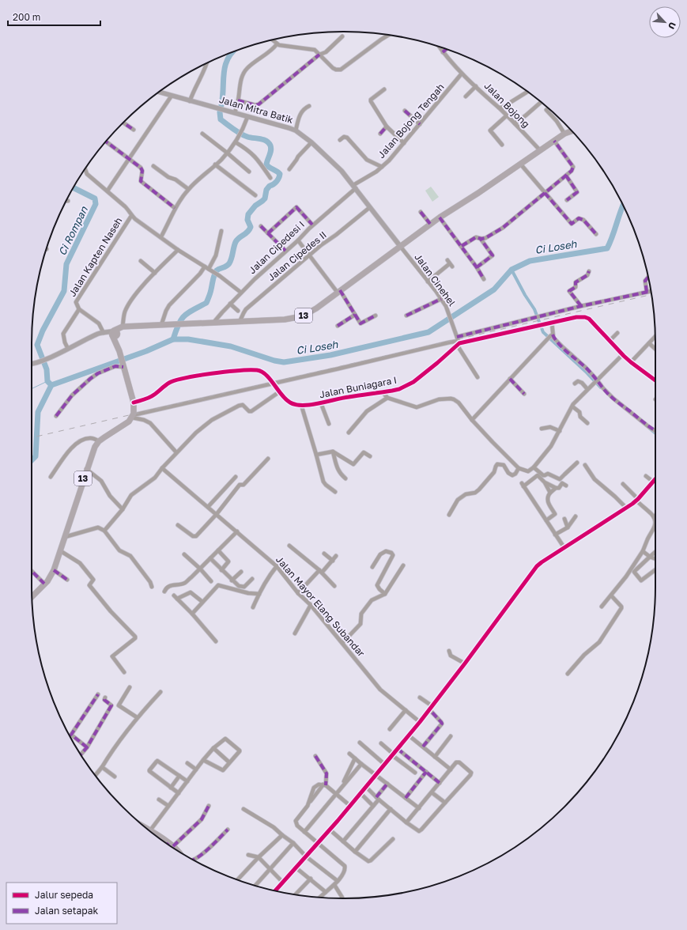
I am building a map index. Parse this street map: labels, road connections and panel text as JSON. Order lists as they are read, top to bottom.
{
  "streets": {
    "highway": ["13"],
    "main road": ["Jalan Mitra Batik"],
    "street": [
      "Jalan Bojong",
      "Jalan Bojong Tengah",
      "Jalan Cipedesi I",
      "Jalan Cipedes II",
      "Jalan Kapten Naseh",
      "Jalan Cinehel",
      "Jalan Buniagara I",
      "Jalan Mayor Elang Subandar"
    ]
  },
  "crossings": [
    ["Jalan Bojong", "Jalan Bojong Tengah"],
    ["Jalan Bojong", "13"],
    ["Jalan Mitra Batik", "Jalan Bojong Tengah"],
    ["Jalan Mitra Batik", "Jalan Cipedesi I"],
    ["Jalan Mitra Batik", "Jalan Cipedes II"],
    ["Jalan Mitra Batik", "Jalan Cinehel"],
    ["Jalan Mitra Batik", "13"],
    ["Jalan Bojong Tengah", "Jalan Cipedesi I"],
    ["Jalan Cipedesi I", "Jalan Kapten Naseh"],
    ["Jalan Cipedesi I", "13"],
    ["Jalan Cipedes II", "13"],
    ["Jalan Cinehel", "13"],
    ["Jalan Cinehel", "Jalan Buniagara I"]
  ],
  "water": ["Ci Rompan", "Ci Loseh"],
  "legend": ["Jalur sepeda", "Jalan setapak"],
  "scale_bar": "200 m",
  "north": "bottom right"
}
